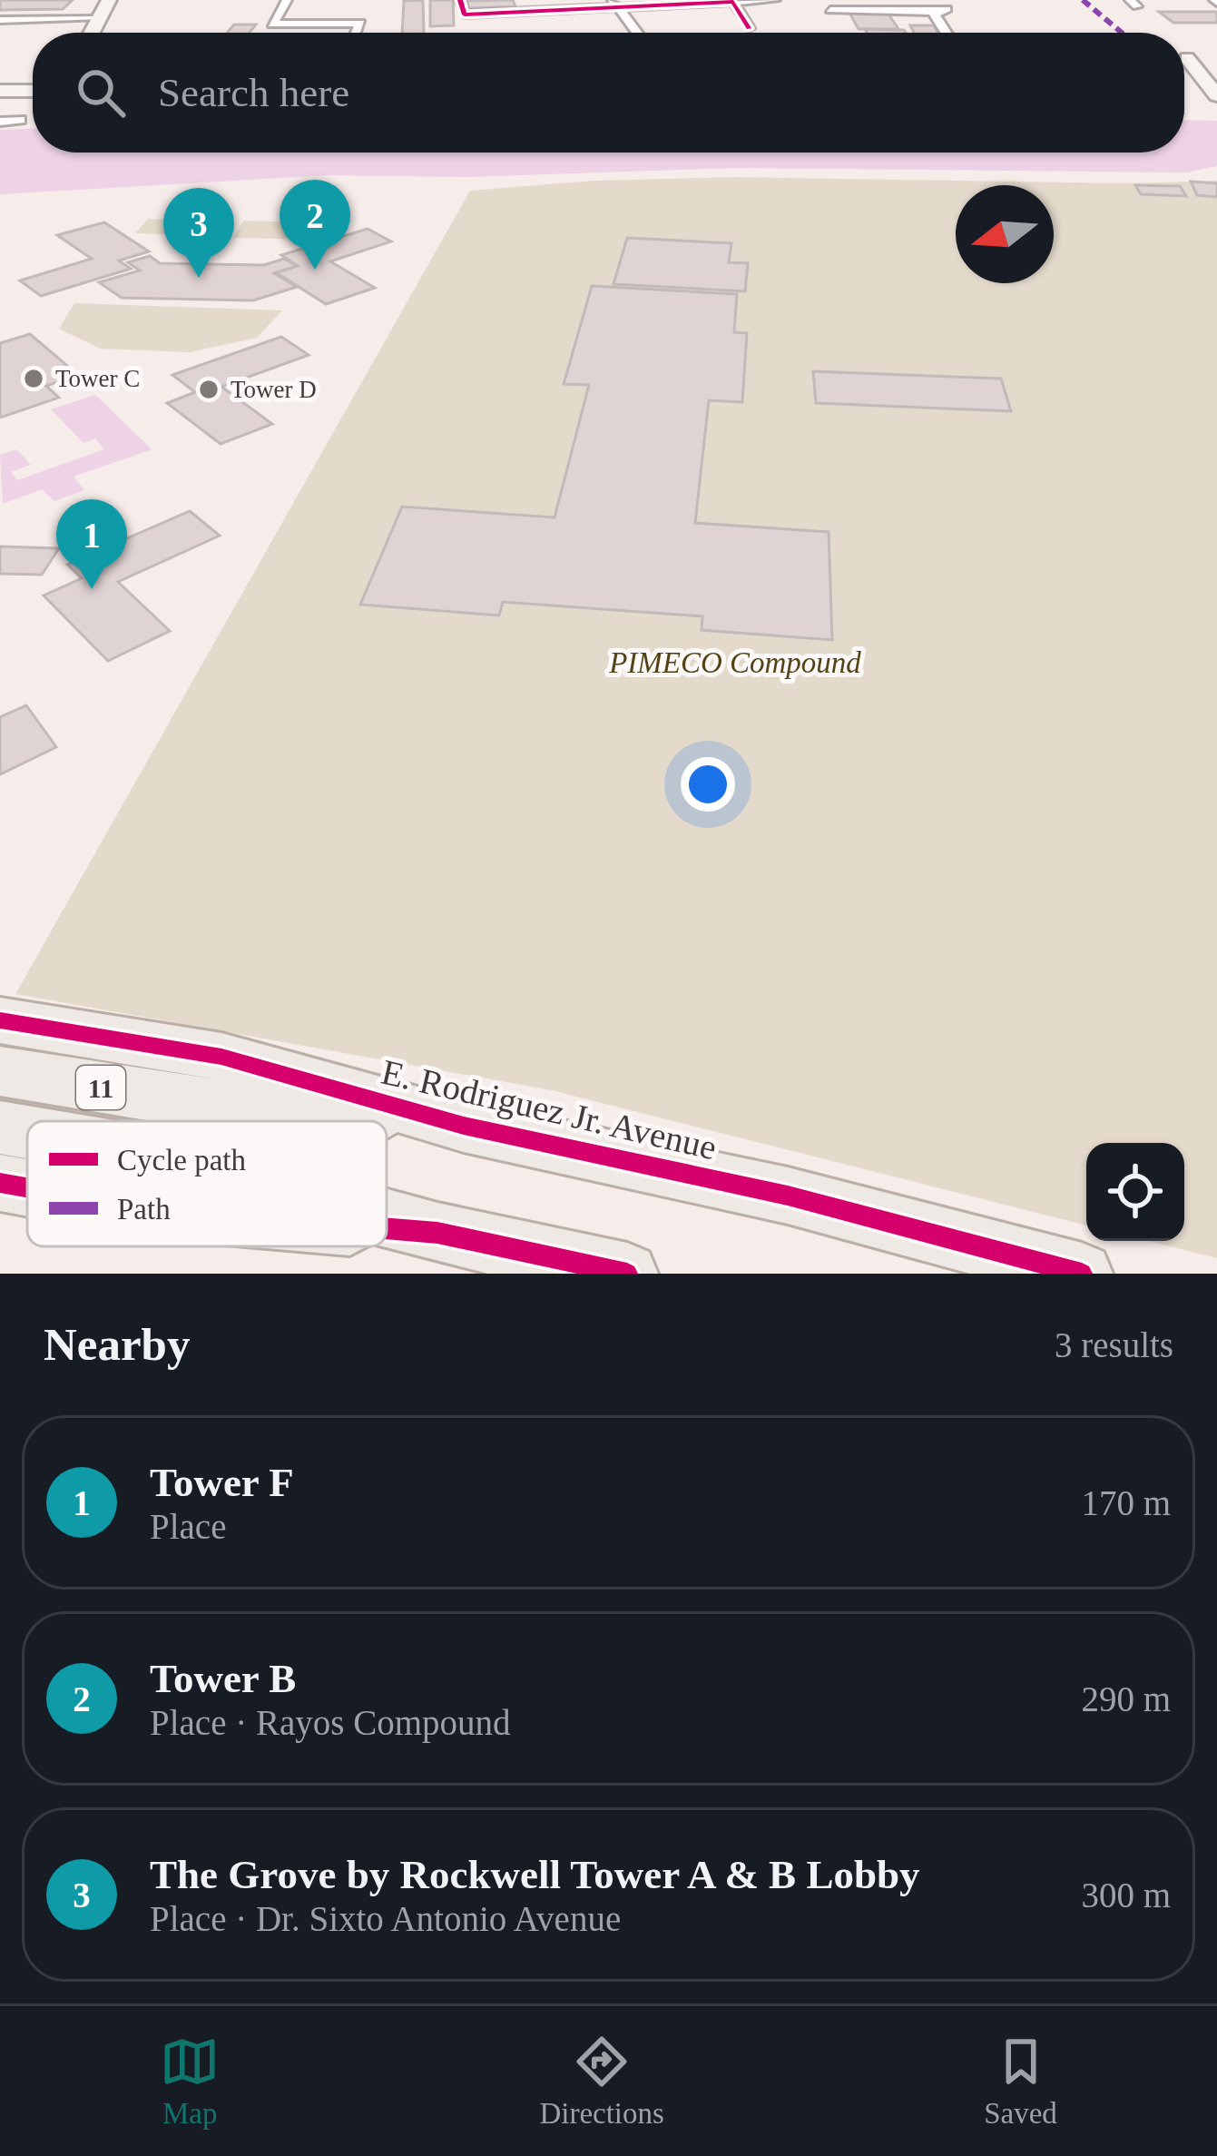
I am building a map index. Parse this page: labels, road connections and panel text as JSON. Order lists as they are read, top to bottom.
{
  "streets": {
    "main road": ["11", "E. Rodriguez Jr. Avenue"]
  },
  "parks": ["PIMECO Compound"],
  "places": ["Tower C", "Tower D"],
  "legend": ["Cycle path", "Path"],
  "north": "left",
  "page": {
    "search": "Search here",
    "pins": ["2", "3", "1"],
    "heading": ["Nearby", "3 results"],
    "list": [
      {
        "mark": "1",
        "name": "Tower F",
        "note": "Place",
        "value": "170 m"
      },
      {
        "mark": "2",
        "name": "Tower B",
        "note": "Place · Rayos Compound",
        "value": "290 m"
      },
      {
        "mark": "3",
        "name": "The Grove by Rockwell Tower A & B Lobby",
        "note": "Place · Dr. Sixto Antonio Avenue",
        "value": "300 m"
      }
    ],
    "nav": ["Map", "Directions", "Saved"]
  }
}
